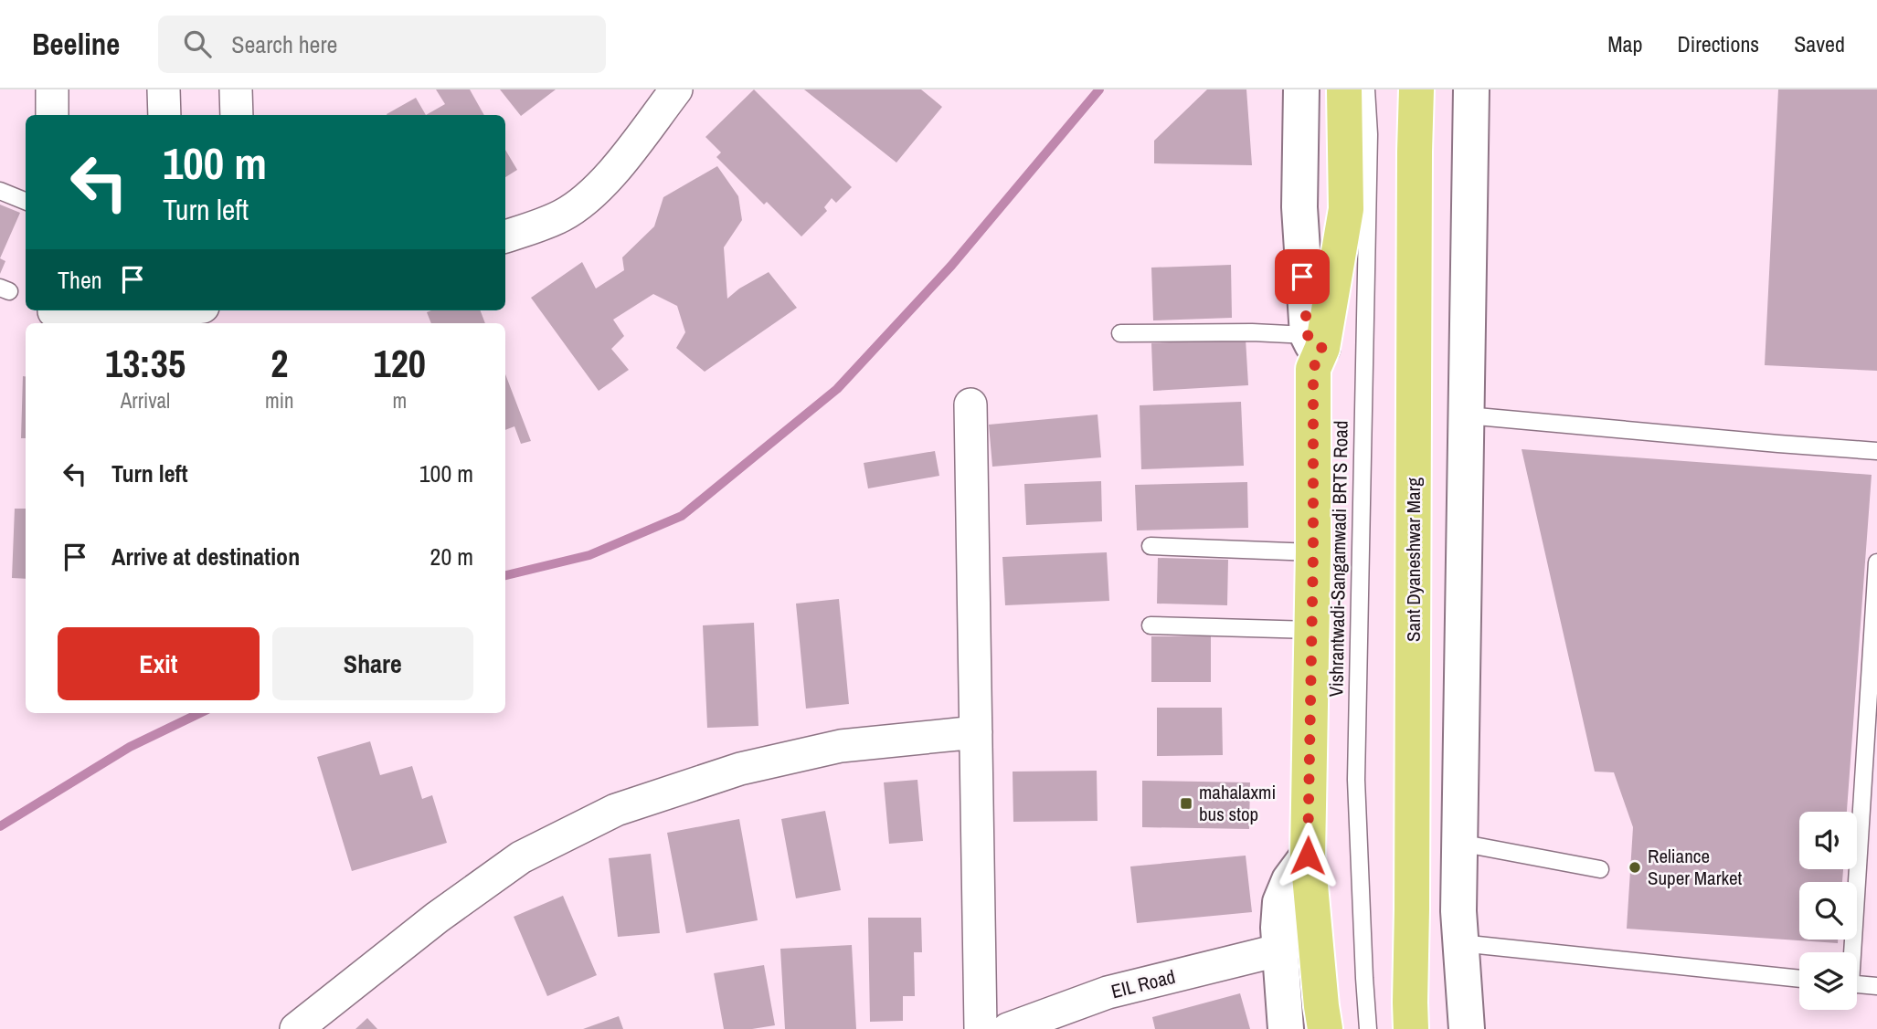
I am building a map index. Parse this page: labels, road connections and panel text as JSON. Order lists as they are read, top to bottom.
{
  "streets": {
    "main road": ["Sant Dyaneshwar Marg"],
    "street": ["EIL Road"],
    "lane": ["Vishrantwadi-Sangamwadi BRTS Road"]
  },
  "places": {
    "transit": ["mahalaxmi bus stop"],
    "other": ["Reliance Super Market"]
  },
  "page": {
    "header": "Beeline",
    "search": "Search here",
    "nav": ["Map", "Directions", "Saved"],
    "turn": ["100 m", "Turn left"],
    "then": "Then",
    "eta": [
      "13:35",
      "Arrival",
      "2",
      "min",
      "120",
      "m"
    ],
    "list": [
      {
        "name": "Turn left",
        "value": "100 m"
      },
      {
        "name": "Arrive at destination",
        "value": "20 m"
      }
    ],
    "buttons": ["Exit", "Share"]
  }
}
